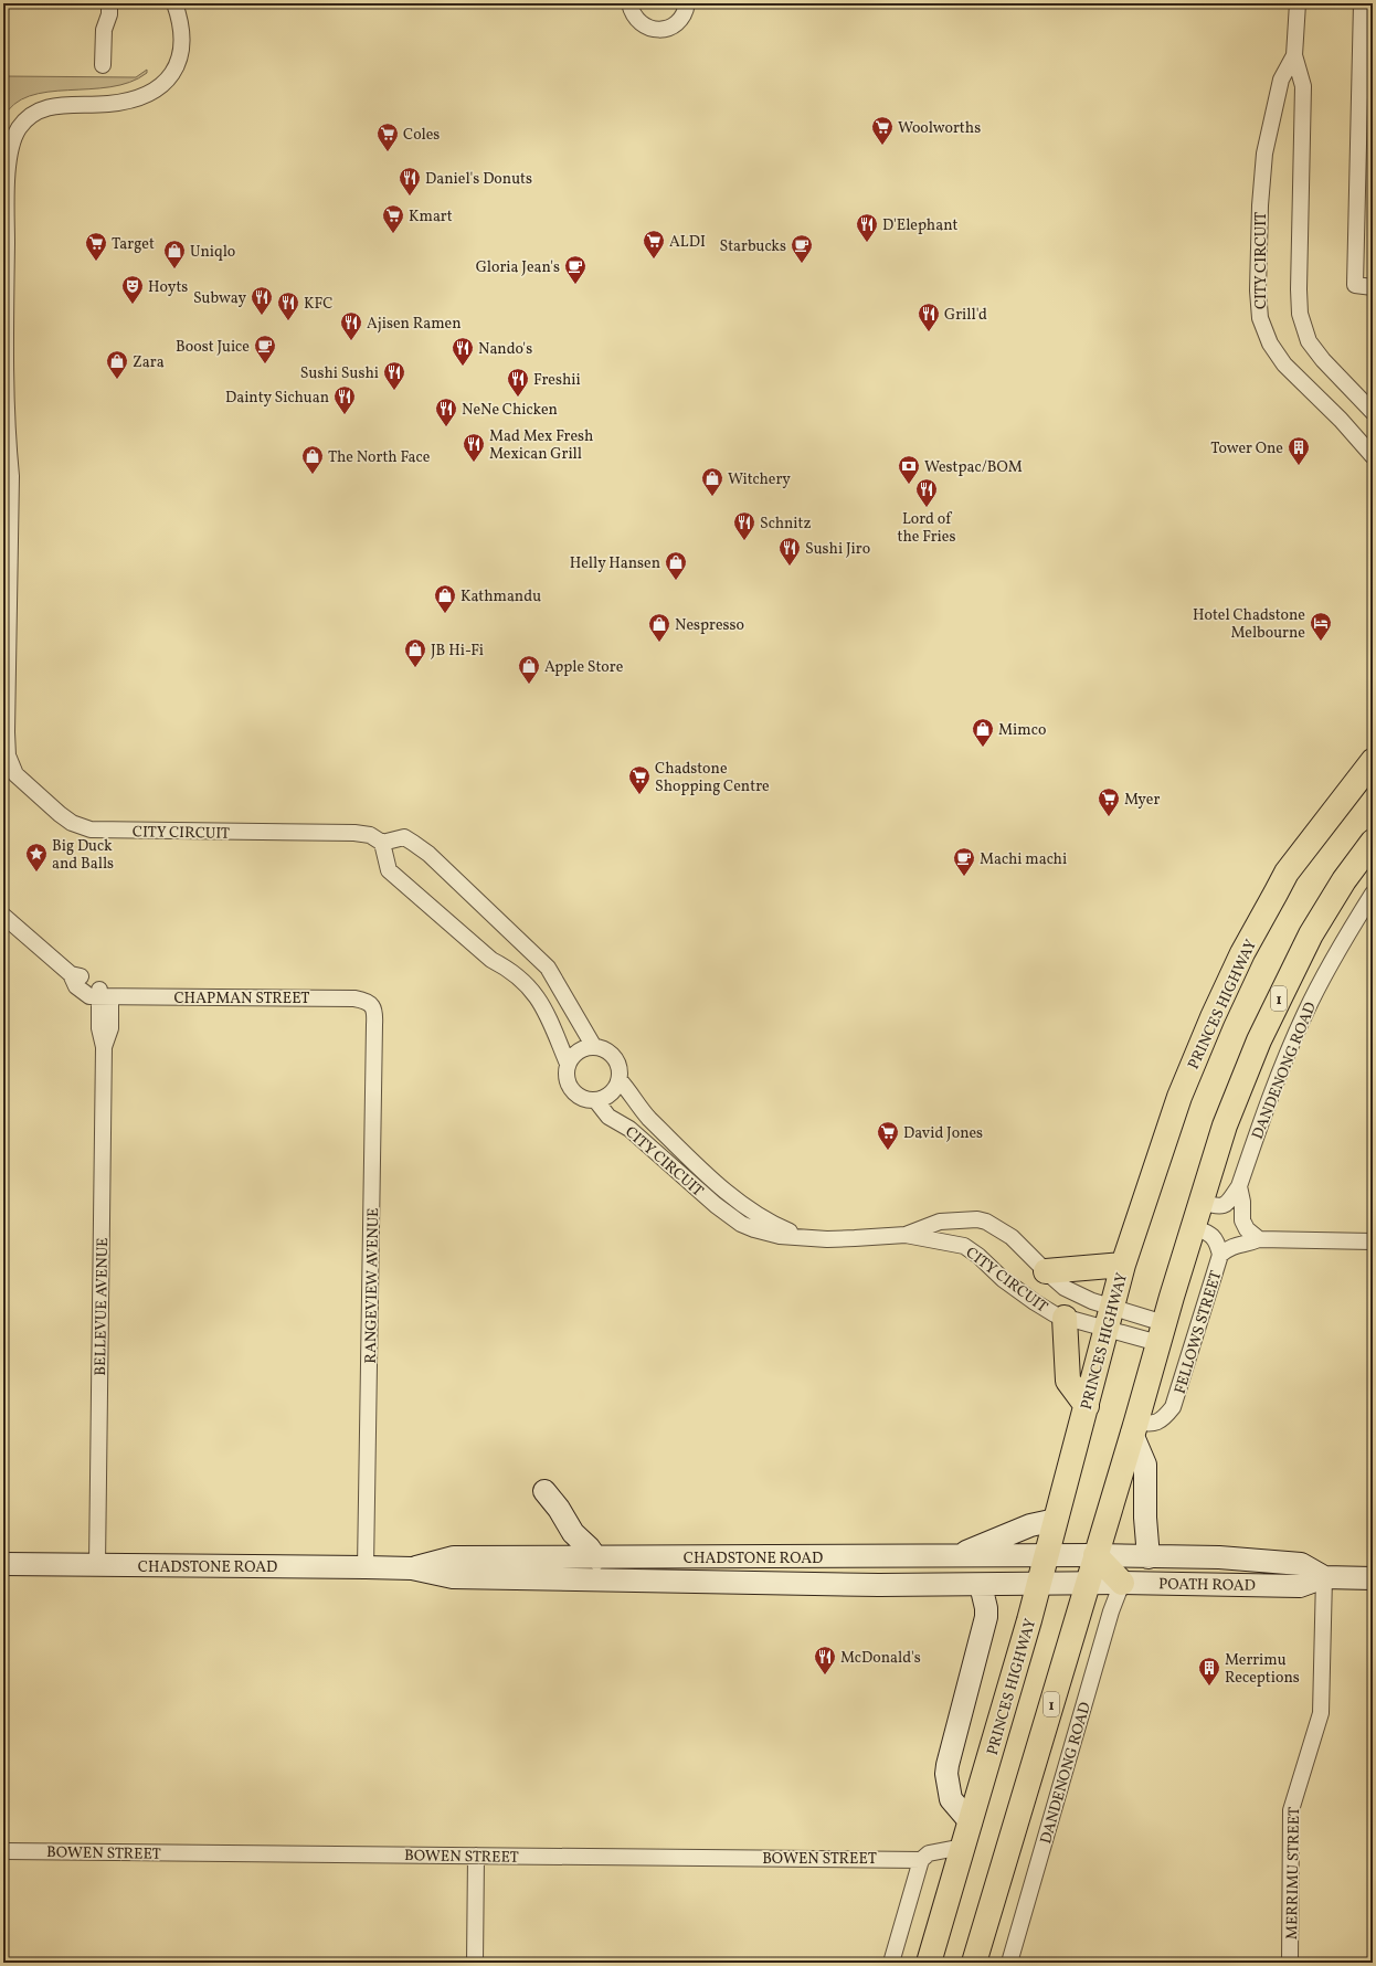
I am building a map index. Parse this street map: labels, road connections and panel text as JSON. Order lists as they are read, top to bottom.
{
  "streets": {
    "highway": ["1", "PRINCES HIGHWAY"],
    "street": [
      "CITY CIRCUIT",
      "CHAPMAN STREET",
      "DANDENONG ROAD",
      "RANGEVIEW AVENUE",
      "BELLEVUE AVENUE",
      "FELLOWS STREET",
      "CHADSTONE ROAD",
      "POATH ROAD",
      "BOWEN STREET",
      "MERRIMU STREET"
    ]
  },
  "crossings": [
    ["CITY CIRCUIT", "1"],
    ["CITY CIRCUIT", "PRINCES HIGHWAY"],
    ["CHAPMAN STREET", "RANGEVIEW AVENUE"],
    ["CHAPMAN STREET", "BELLEVUE AVENUE"],
    ["1", "DANDENONG ROAD"],
    ["1", "FELLOWS STREET"],
    ["1", "CHADSTONE ROAD"],
    ["1", "POATH ROAD"],
    ["PRINCES HIGHWAY", "CHADSTONE ROAD"],
    ["DANDENONG ROAD", "POATH ROAD"],
    ["RANGEVIEW AVENUE", "CHADSTONE ROAD"],
    ["BELLEVUE AVENUE", "CHADSTONE ROAD"],
    ["CHADSTONE ROAD", "POATH ROAD"],
    ["POATH ROAD", "MERRIMU STREET"]
  ],
  "places": {
    "supermarket": [
      "Woolworths",
      "Coles",
      "Kmart",
      "ALDI",
      "Target",
      "Chadstone Shopping Centre",
      "Myer",
      "David Jones"
    ],
    "restaurant": [
      "Daniel's Donuts",
      "D'Elephant",
      "Subway",
      "KFC",
      "Grill'd",
      "Ajisen Ramen",
      "Nando's",
      "Sushi Sushi",
      "Freshii",
      "Dainty Sichuan",
      "NeNe Chicken",
      "Mad Mex Fresh Mexican Grill",
      "Lord of the Fries",
      "Schnitz",
      "Sushi Jiro",
      "McDonald's"
    ],
    "cafe": [
      "Starbucks",
      "Gloria Jean's",
      "Boost Juice",
      "Machi machi"
    ],
    "shop": [
      "Uniqlo",
      "Zara",
      "The North Face",
      "Witchery",
      "Helly Hansen",
      "Kathmandu",
      "Nespresso",
      "JB Hi-Fi",
      "Apple Store",
      "Mimco"
    ],
    "theatre": ["Hoyts"],
    "building": ["Tower One", "Merrimu Receptions"],
    "bank": ["Westpac/BOM"],
    "hotel": ["Hotel Chadstone Melbourne"],
    "place": ["Big Duck and Balls"]
  }
}
